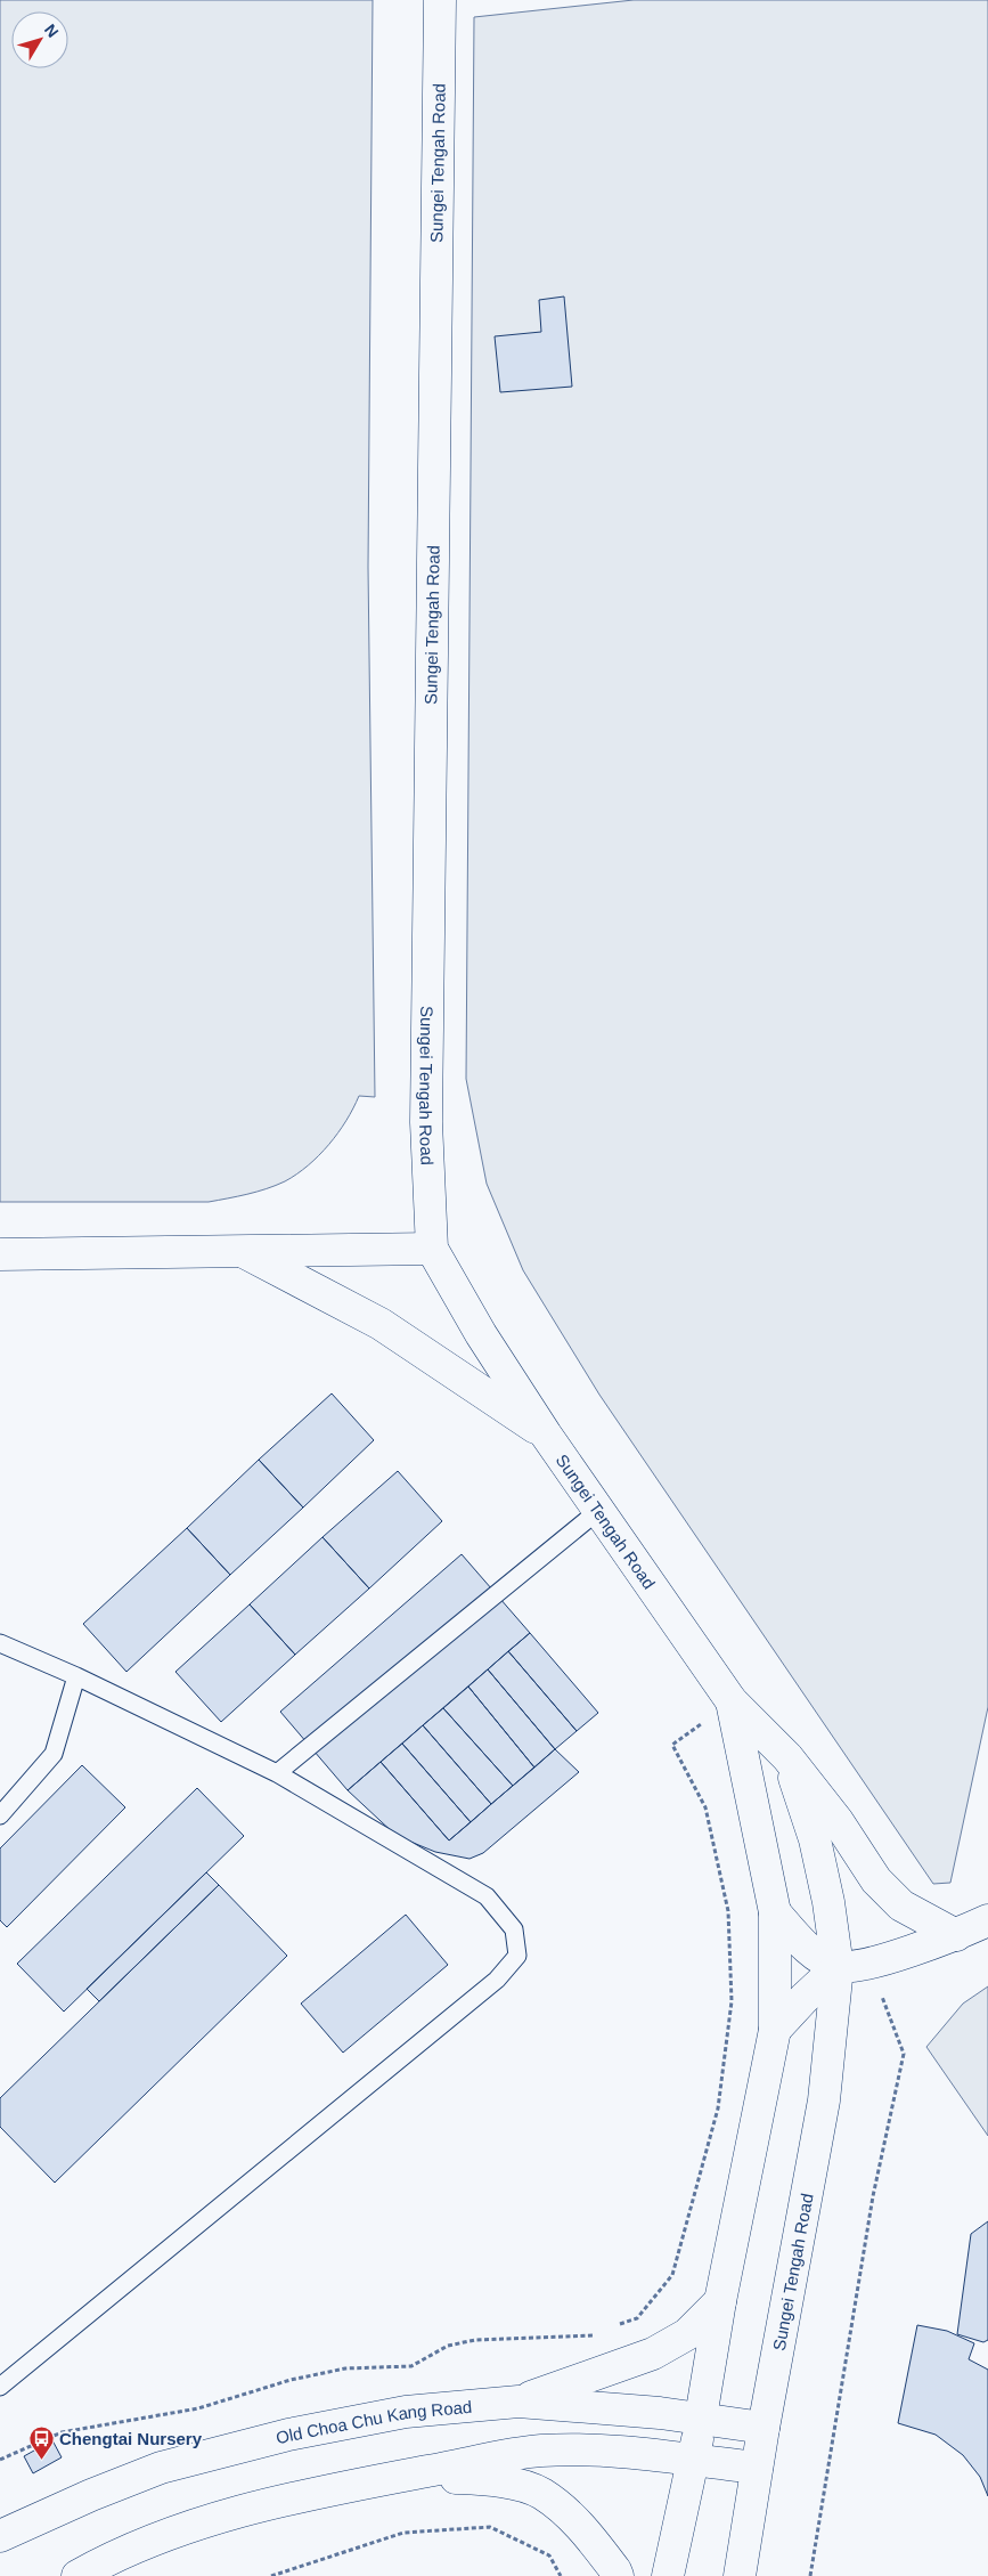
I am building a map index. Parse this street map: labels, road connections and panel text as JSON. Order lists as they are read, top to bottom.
{
  "streets": {
    "street": ["Sungei Tengah Road", "Old Choa Chu Kang Road"]
  },
  "crossings": [
    ["Sungei Tengah Road", "Old Choa Chu Kang Road"]
  ],
  "places": {
    "bus stop": ["Chengtai Nursery"]
  },
  "north": "top right"
}
